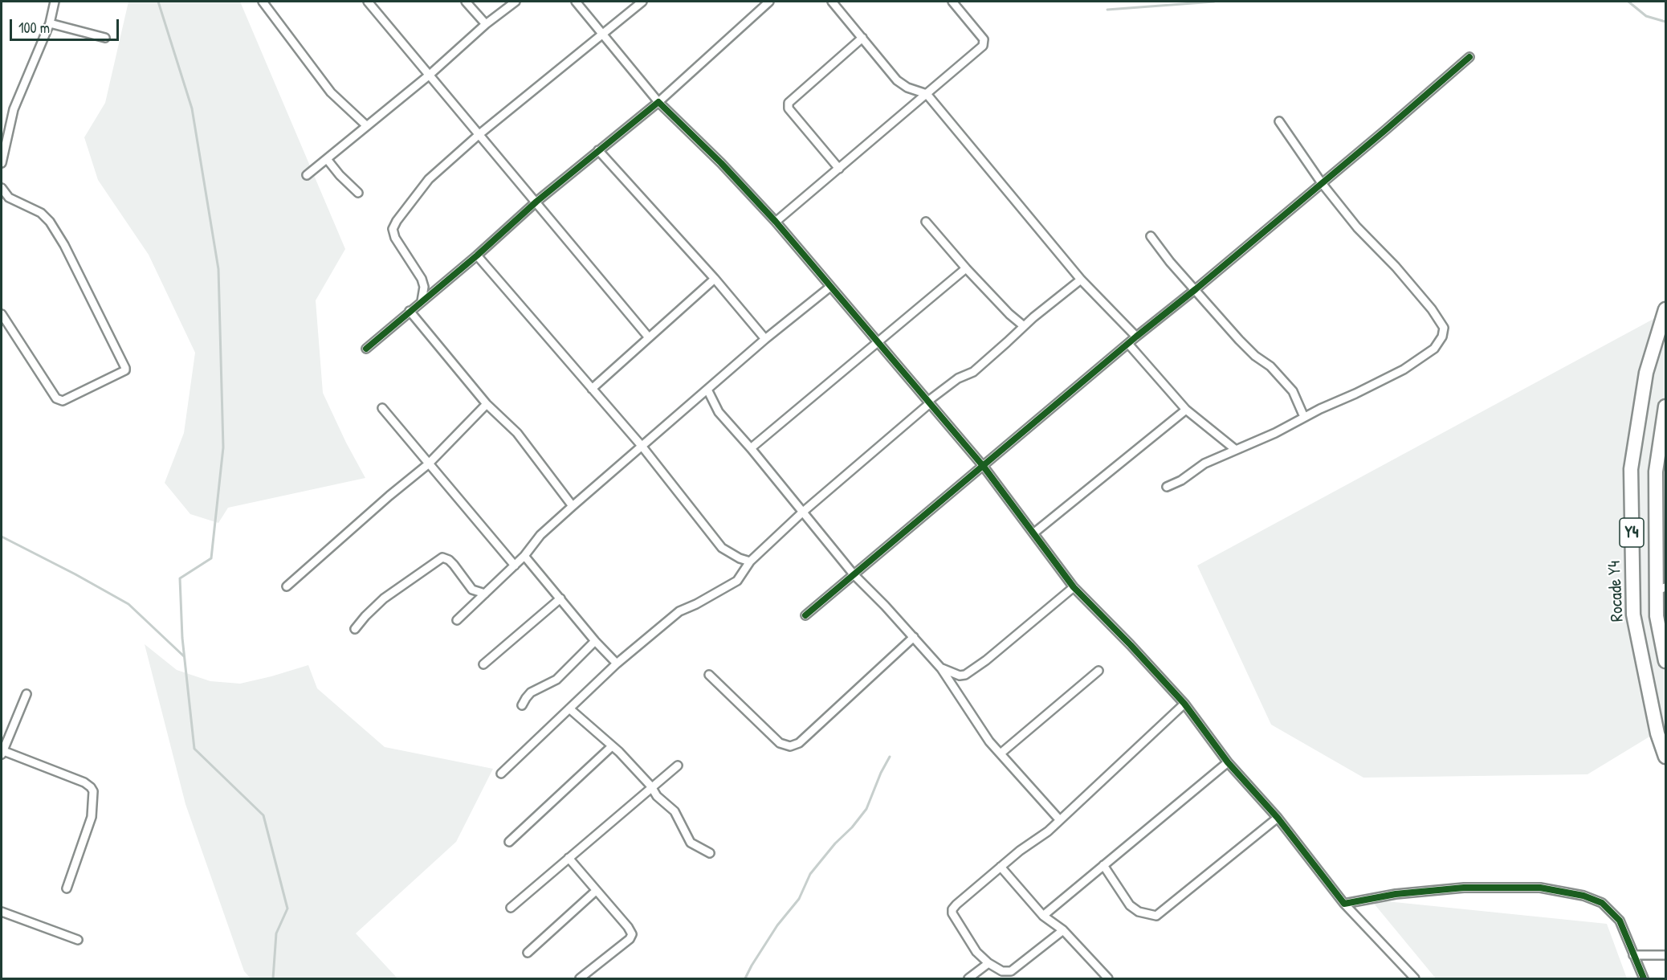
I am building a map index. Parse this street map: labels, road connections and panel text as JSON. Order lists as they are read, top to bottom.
{
  "streets": {
    "highway": ["Y4", "Rocade Y4"]
  },
  "scale_bar": "100 m"
}
